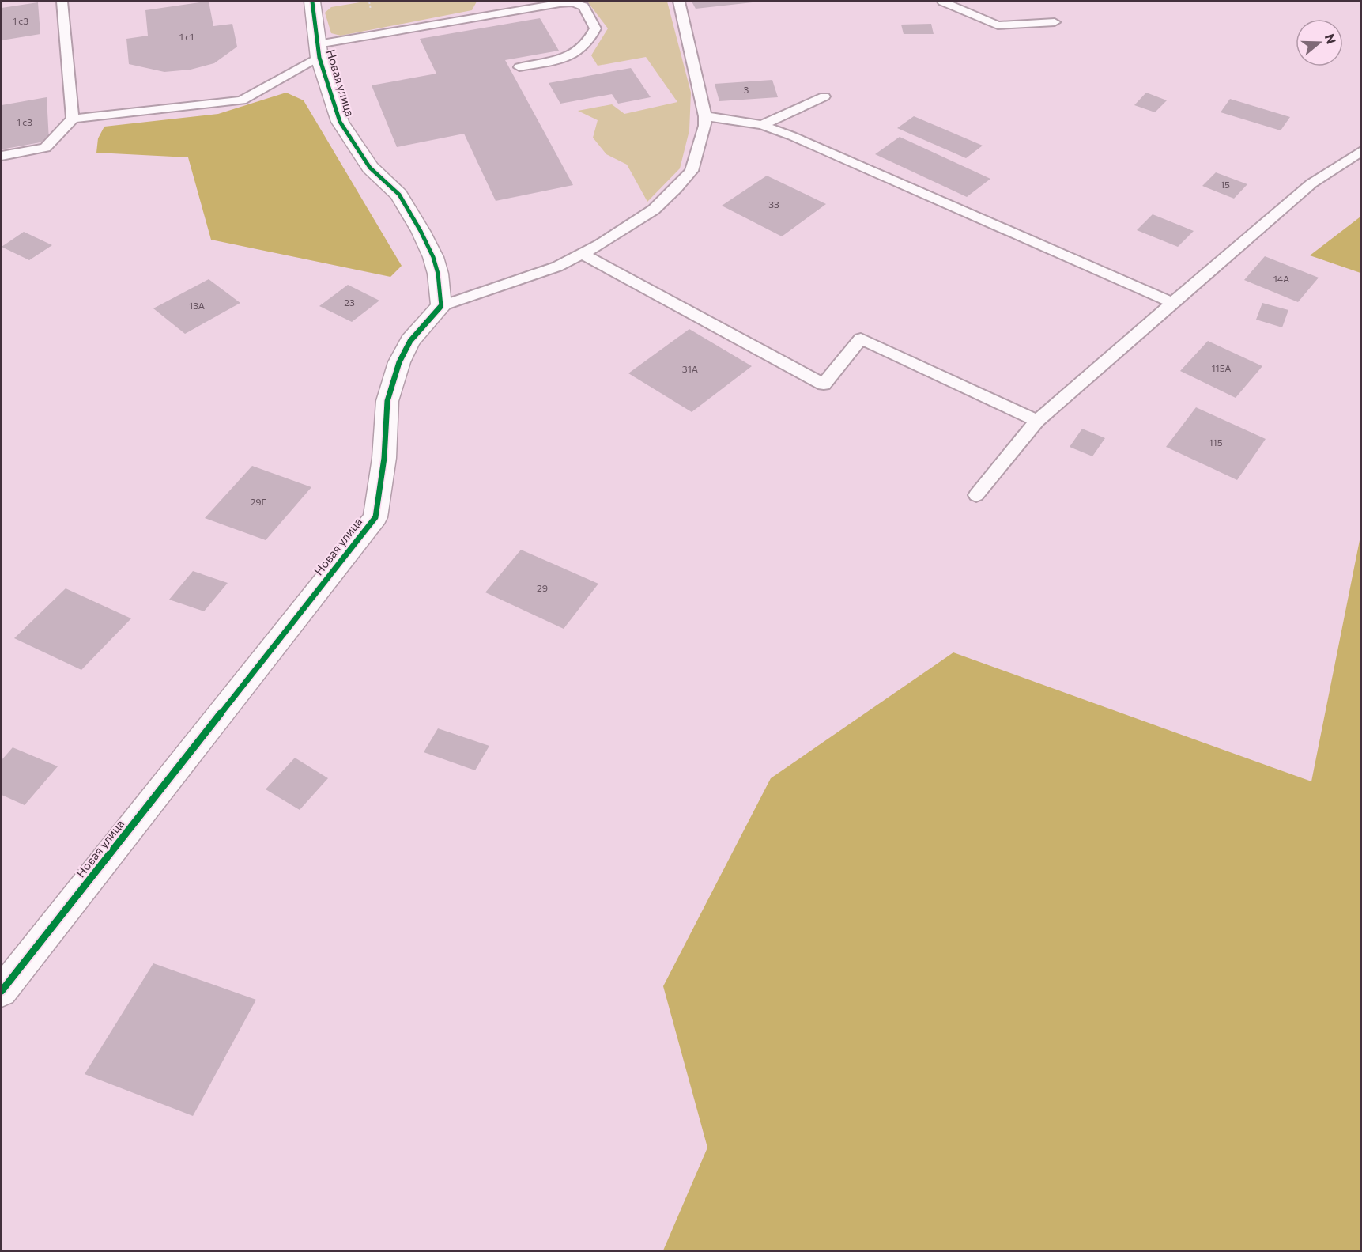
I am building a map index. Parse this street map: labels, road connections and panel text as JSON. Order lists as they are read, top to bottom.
{
  "streets": {
    "street": ["Новая улица"]
  },
  "house_numbers": [
    "1 с3",
    "1 с1",
    "3",
    "1 с3",
    "15",
    "33",
    "14А",
    "23",
    "13А",
    "115А",
    "31А",
    "115",
    "29Г",
    "29"
  ],
  "north": "right"
}
